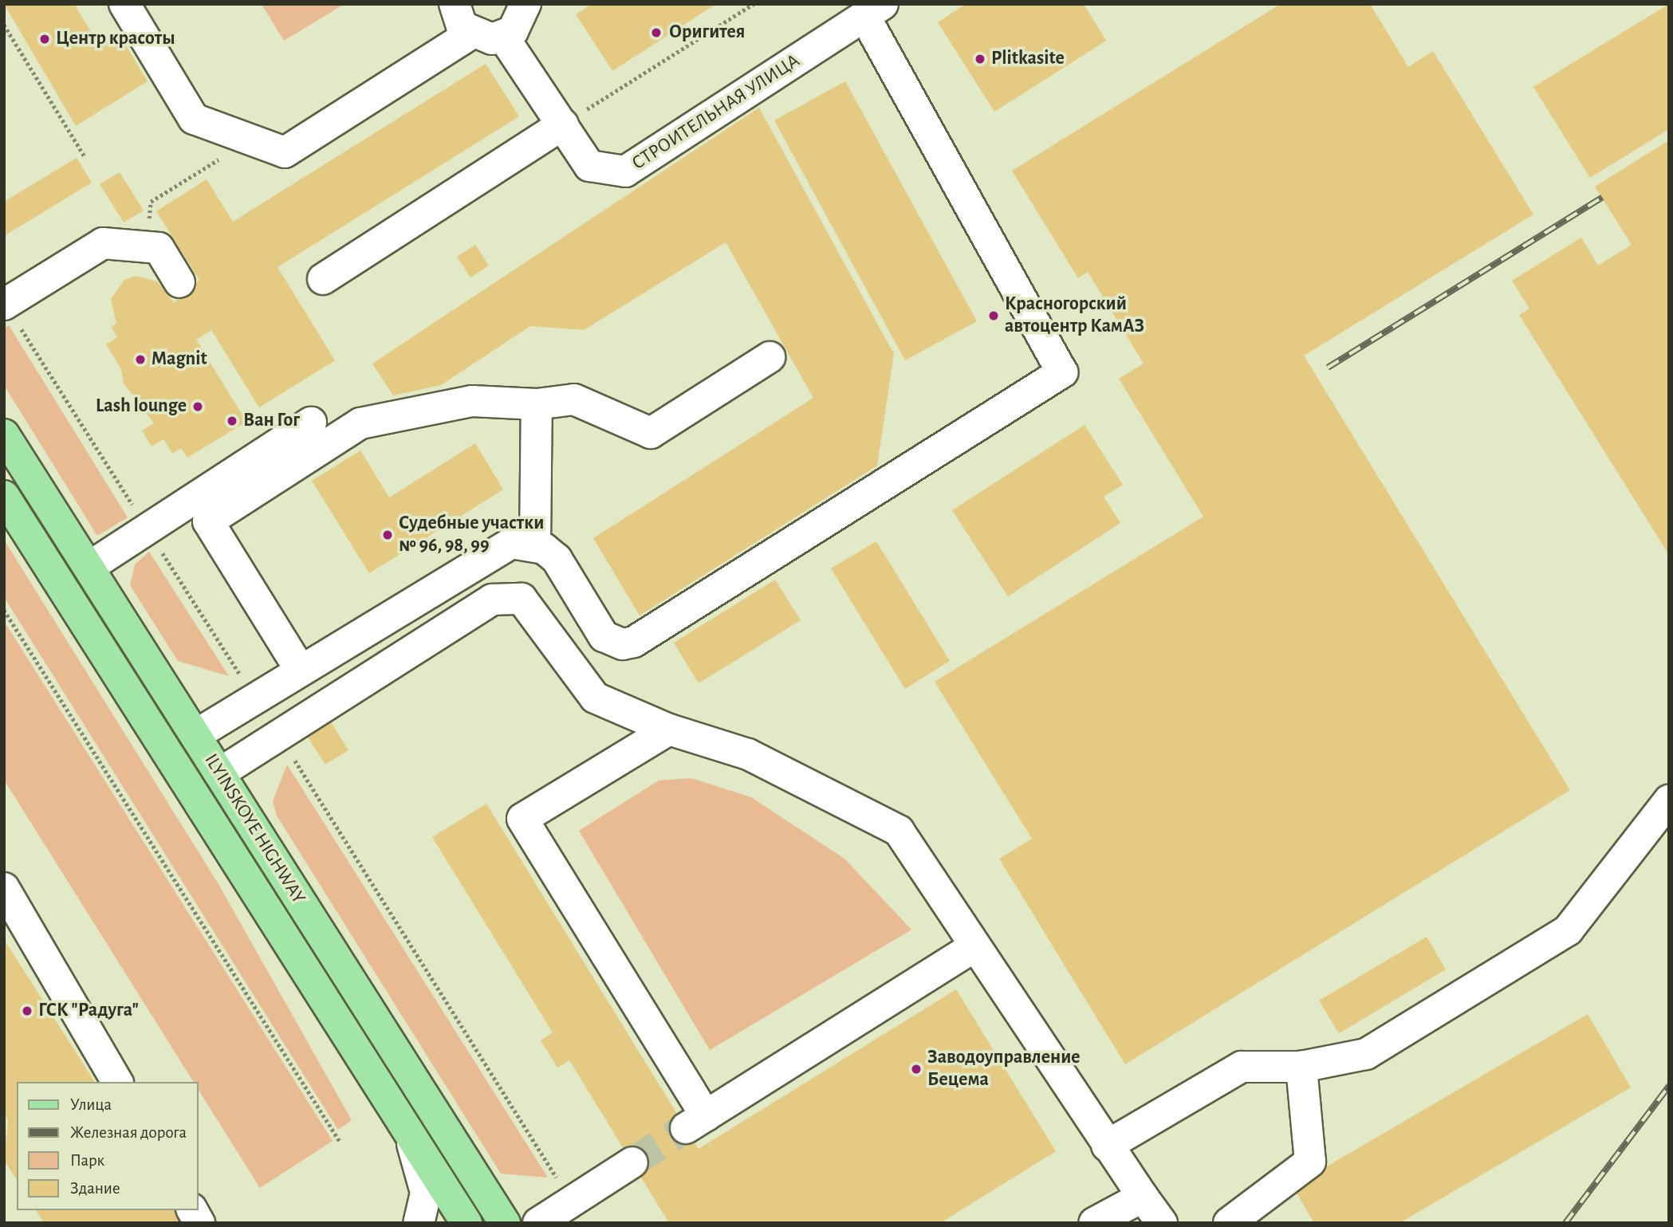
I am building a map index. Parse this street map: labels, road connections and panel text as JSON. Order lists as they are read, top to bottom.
{
  "streets": {
    "main road": ["ILYINSKOYE HIGHWAY"],
    "street": ["СТРОИТЕЛЬНАЯ УЛИЦА"]
  },
  "places": [
    "Оригитея",
    "Центр красоты",
    "Plitkasite",
    "Красногорский автоцентр КамАЗ",
    "Magnit",
    "Lash lounge",
    "Ван Гог",
    "Судебные участки № 96, 98, 99",
    "ГСК \"Радуга\"",
    "Заводоуправление Бецема"
  ],
  "legend": [
    "Улица",
    "Железная дорога",
    "Парк",
    "Здание"
  ]
}
